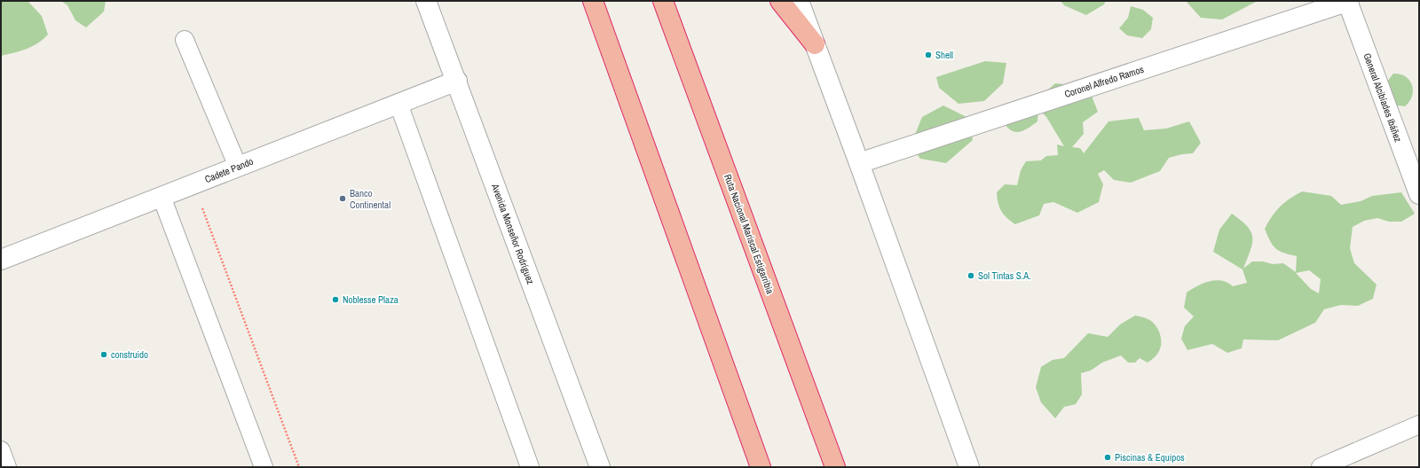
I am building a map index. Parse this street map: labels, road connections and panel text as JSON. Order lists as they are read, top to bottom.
{
  "streets": {
    "highway": ["Ruta Nacional Mariscal Estigarribia"],
    "street": [
      "Coronel Alfredo Ramos",
      "General Alcibíades Ibáñez",
      "Cadete Pando",
      "Avenida Monseñor Rodríguez"
    ]
  },
  "crossings": [
    ["Coronel Alfredo Ramos", "General Alcibíades Ibáñez"],
    ["Cadete Pando", "Avenida Monseñor Rodríguez"]
  ],
  "places": [
    "Shell",
    "Banco Continental",
    "Sol Tintas S.A.",
    "Noblesse Plaza",
    "construido",
    "Piscinas & Equipos"
  ]
}
